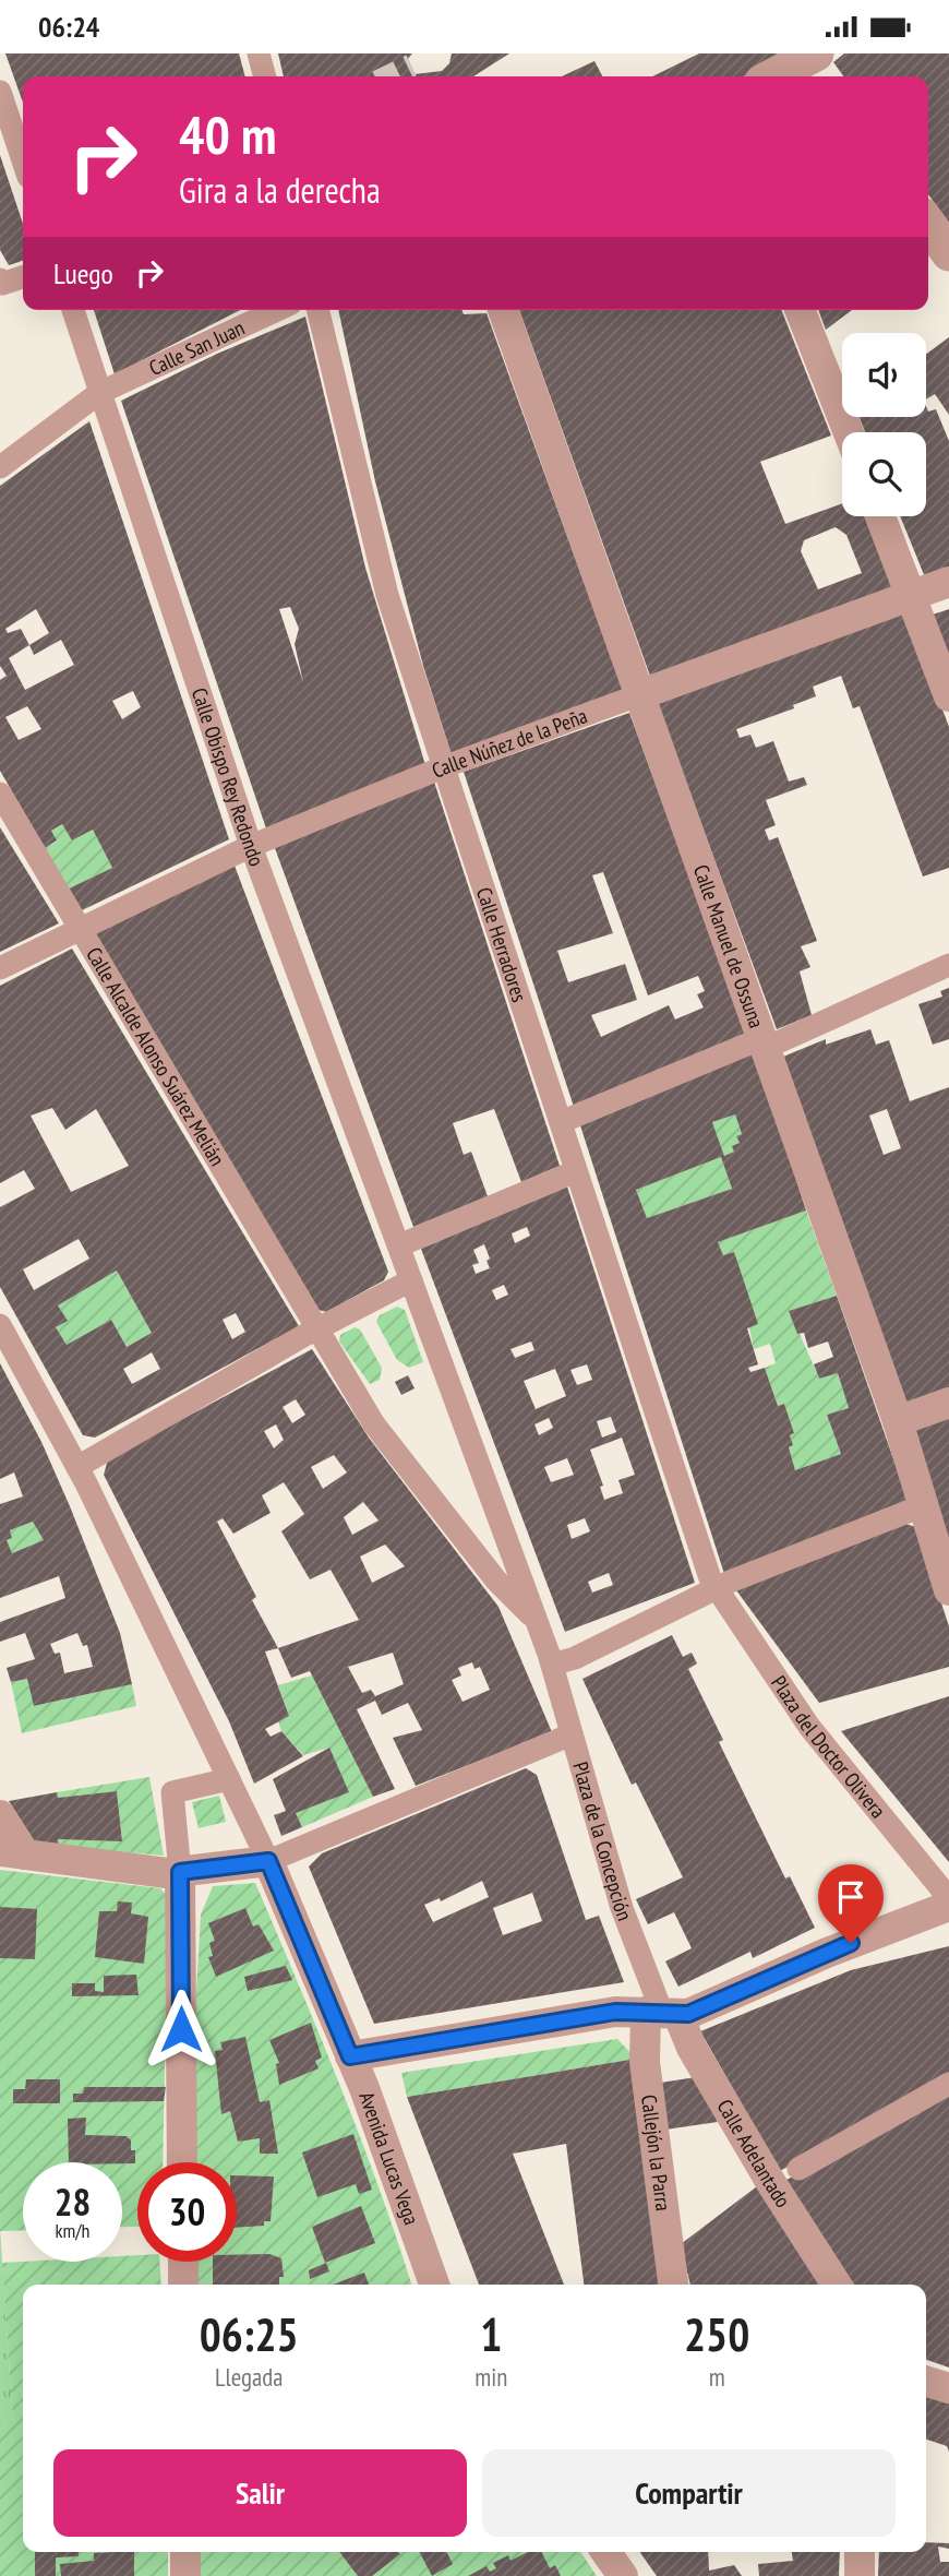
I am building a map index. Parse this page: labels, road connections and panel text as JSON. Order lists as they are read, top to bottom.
{
  "streets": {
    "street": [
      "Calle San Juan",
      "Calle Núñez de la Peña",
      "Calle Obispo Rey Redondo",
      "Calle Herradores",
      "Calle Manuel de Ossuna",
      "Calle Alcalde Alonso Suárez Melián",
      "Plaza del Doctor Olivera",
      "Plaza de la Concepción",
      "Callejón la Parra",
      "Calle Adelantado",
      "Avenida Lucas Vega"
    ]
  },
  "crossings": [
    ["Calle San Juan", "Calle Obispo Rey Redondo"],
    ["Calle Núñez de la Peña", "Calle Obispo Rey Redondo"],
    ["Calle Núñez de la Peña", "Calle Herradores"],
    ["Calle Núñez de la Peña", "Calle Manuel de Ossuna"],
    ["Calle Núñez de la Peña", "Calle Alcalde Alonso Suárez Melián"],
    ["Calle Obispo Rey Redondo", "Plaza de la Concepción"],
    ["Calle Herradores", "Plaza del Doctor Olivera"],
    ["Calle Alcalde Alonso Suárez Melián", "Plaza de la Concepción"],
    ["Plaza de la Concepción", "Callejón la Parra"],
    ["Plaza de la Concepción", "Calle Adelantado"],
    ["Callejón la Parra", "Calle Adelantado"]
  ],
  "page": {
    "status": "06:24",
    "turn": ["40 m", "Gira a la derecha"],
    "then": "Luego",
    "speed": "28 km/h",
    "limit": "30",
    "eta": [
      "06:25",
      "Llegada",
      "1",
      "min",
      "250",
      "m"
    ],
    "buttons": ["Salir", "Compartir"]
  }
}
